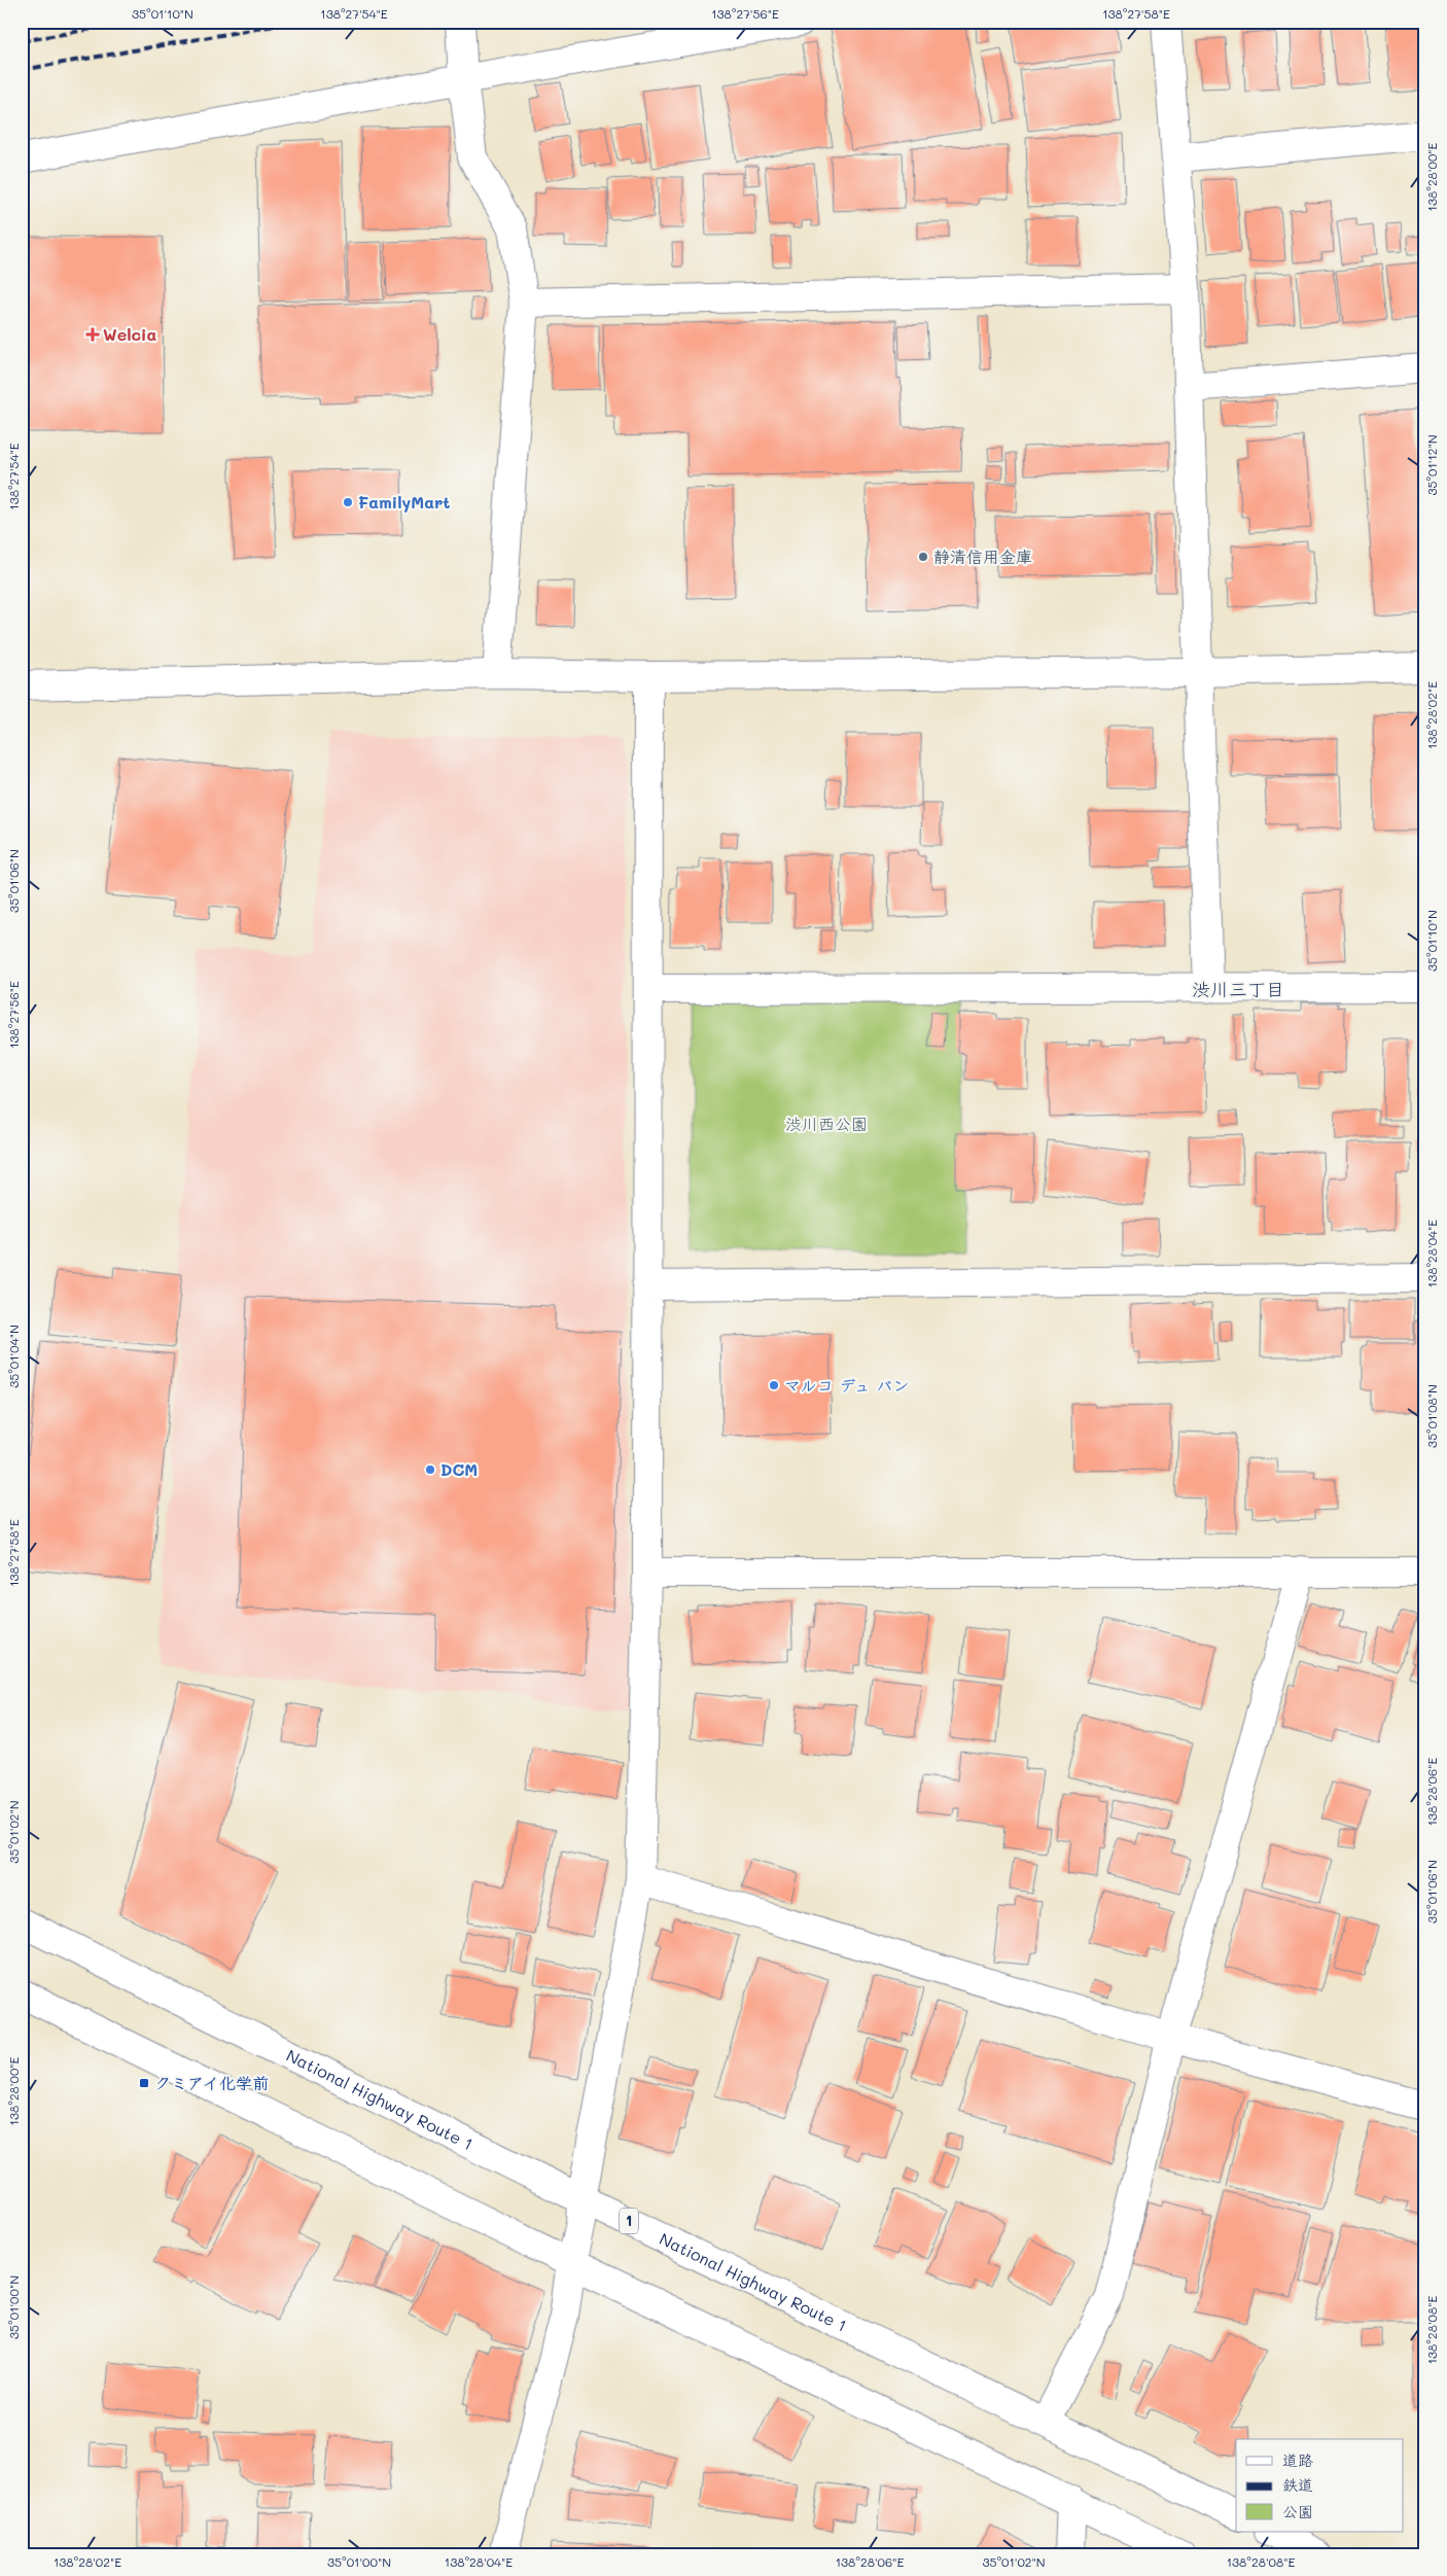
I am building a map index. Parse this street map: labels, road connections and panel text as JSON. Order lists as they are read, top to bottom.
{
  "streets": {
    "main road": ["National Highway Route 1", "1"]
  },
  "districts": ["渋川三丁目"],
  "parks": ["渋川西公園"],
  "places": {
    "health": ["Welcia"],
    "other": [
      "FamilyMart",
      "静清信用金庫",
      "マルコ デュ パン",
      "DCM"
    ],
    "transit": ["クミアイ化学前"]
  },
  "legend": ["道路", "鉄道", "公園"],
  "coordinates": [
    "35°01'10\"N",
    "138°27'54\"E",
    "138°27'56\"E",
    "138°27'58\"E",
    "138°28'00\"E",
    "35°01'12\"N",
    "138°28'02\"E",
    "35°01'06\"N",
    "138°28'04\"E",
    "35°01'04\"N",
    "35°01'08\"N",
    "138°28'06\"E",
    "35°01'02\"N",
    "35°01'00\"N",
    "138°28'08\"E"
  ]
}
